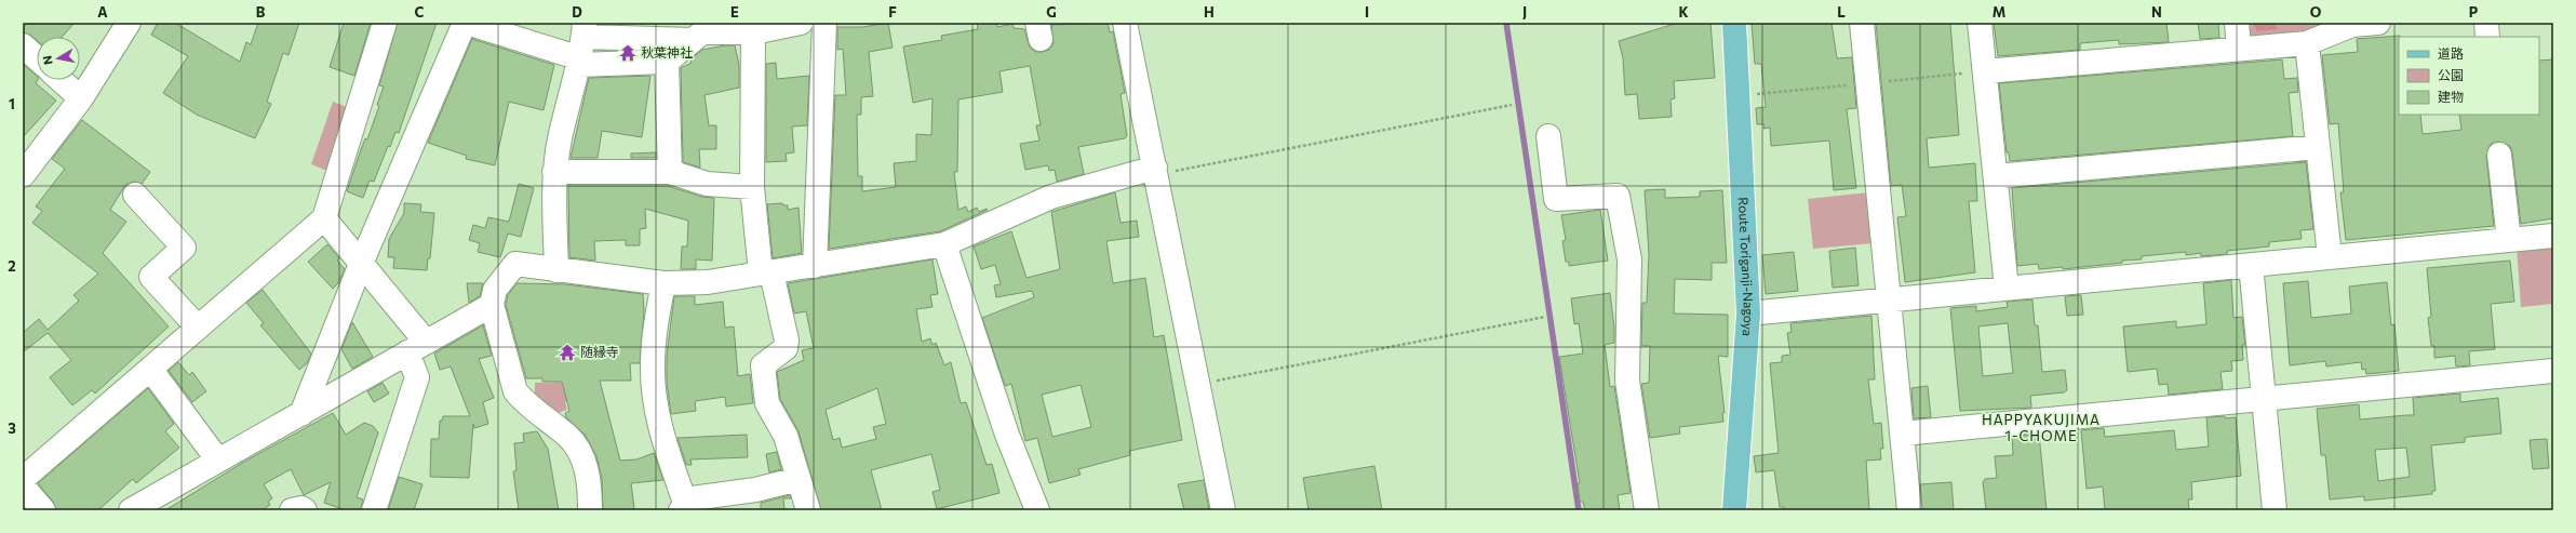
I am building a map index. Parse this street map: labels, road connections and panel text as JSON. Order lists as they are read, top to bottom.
{
  "streets": {
    "main road": ["Route Toriganji-Nagoya"]
  },
  "districts": ["HAPPYAKUJIMA 1-CHOME"],
  "places": {
    "temple": ["秋葉神社", "随縁寺"]
  },
  "legend": ["道路", "公園", "建物"],
  "north": "left",
  "grid": {
    "columns": [
      "A",
      "B",
      "C",
      "D",
      "E",
      "F",
      "G",
      "H",
      "I",
      "J",
      "K",
      "L",
      "M",
      "N",
      "O",
      "P"
    ],
    "rows": ["1", "2", "3"]
  }
}
